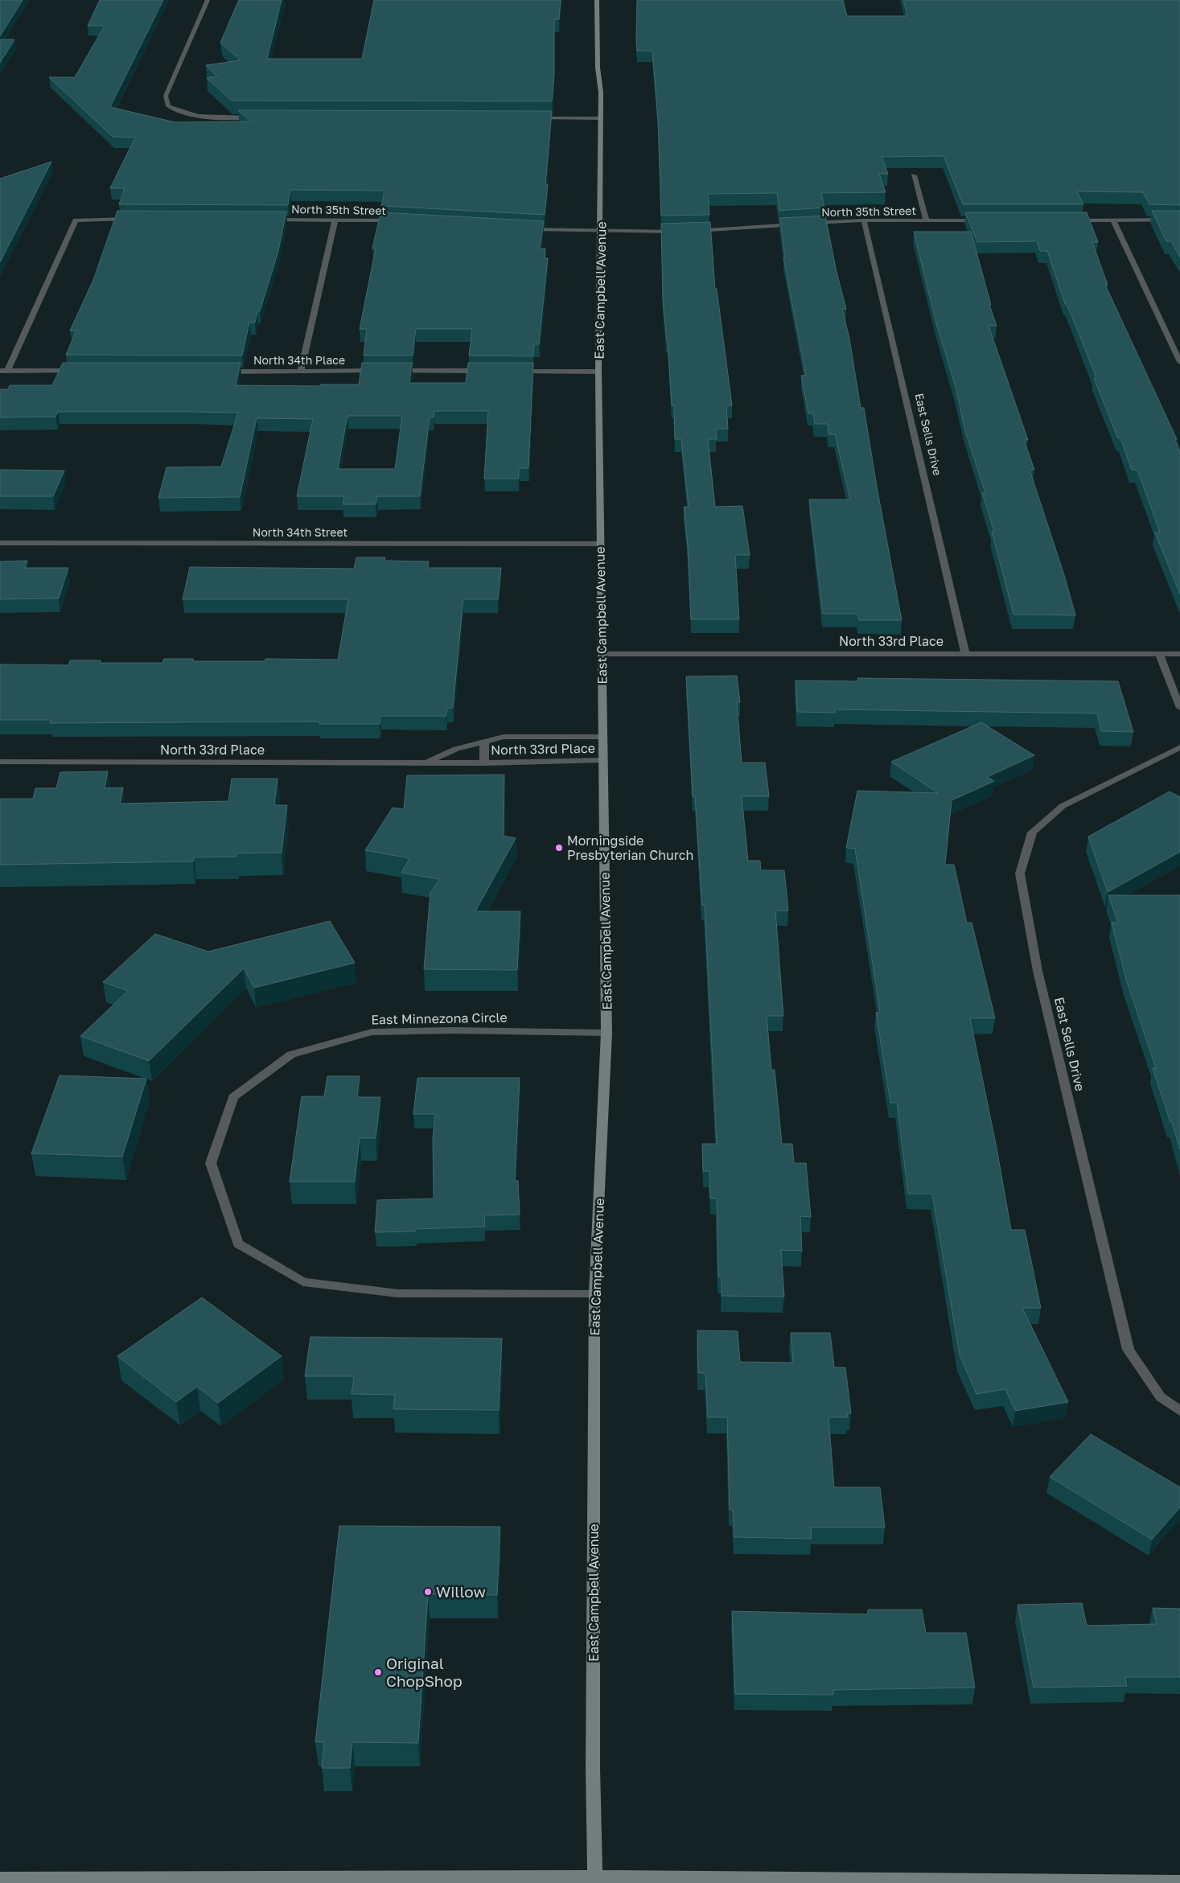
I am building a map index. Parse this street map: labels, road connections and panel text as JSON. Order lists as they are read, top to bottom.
{
  "streets": {
    "street": [
      "North 35th Street",
      "East Campbell Avenue",
      "North 34th Place",
      "East Sells Drive",
      "North 34th Street",
      "North 33rd Place",
      "East Minnezona Circle"
    ]
  },
  "crossings": [
    ["North 35th Street", "East Sells Drive"],
    ["East Campbell Avenue", "North 34th Street"],
    ["East Campbell Avenue", "North 33rd Place"],
    ["East Campbell Avenue", "East Minnezona Circle"],
    ["East Sells Drive", "North 33rd Place"]
  ],
  "places": ["Morningside Presbyterian Church", "Willow", "Original ChopShop"]
}
